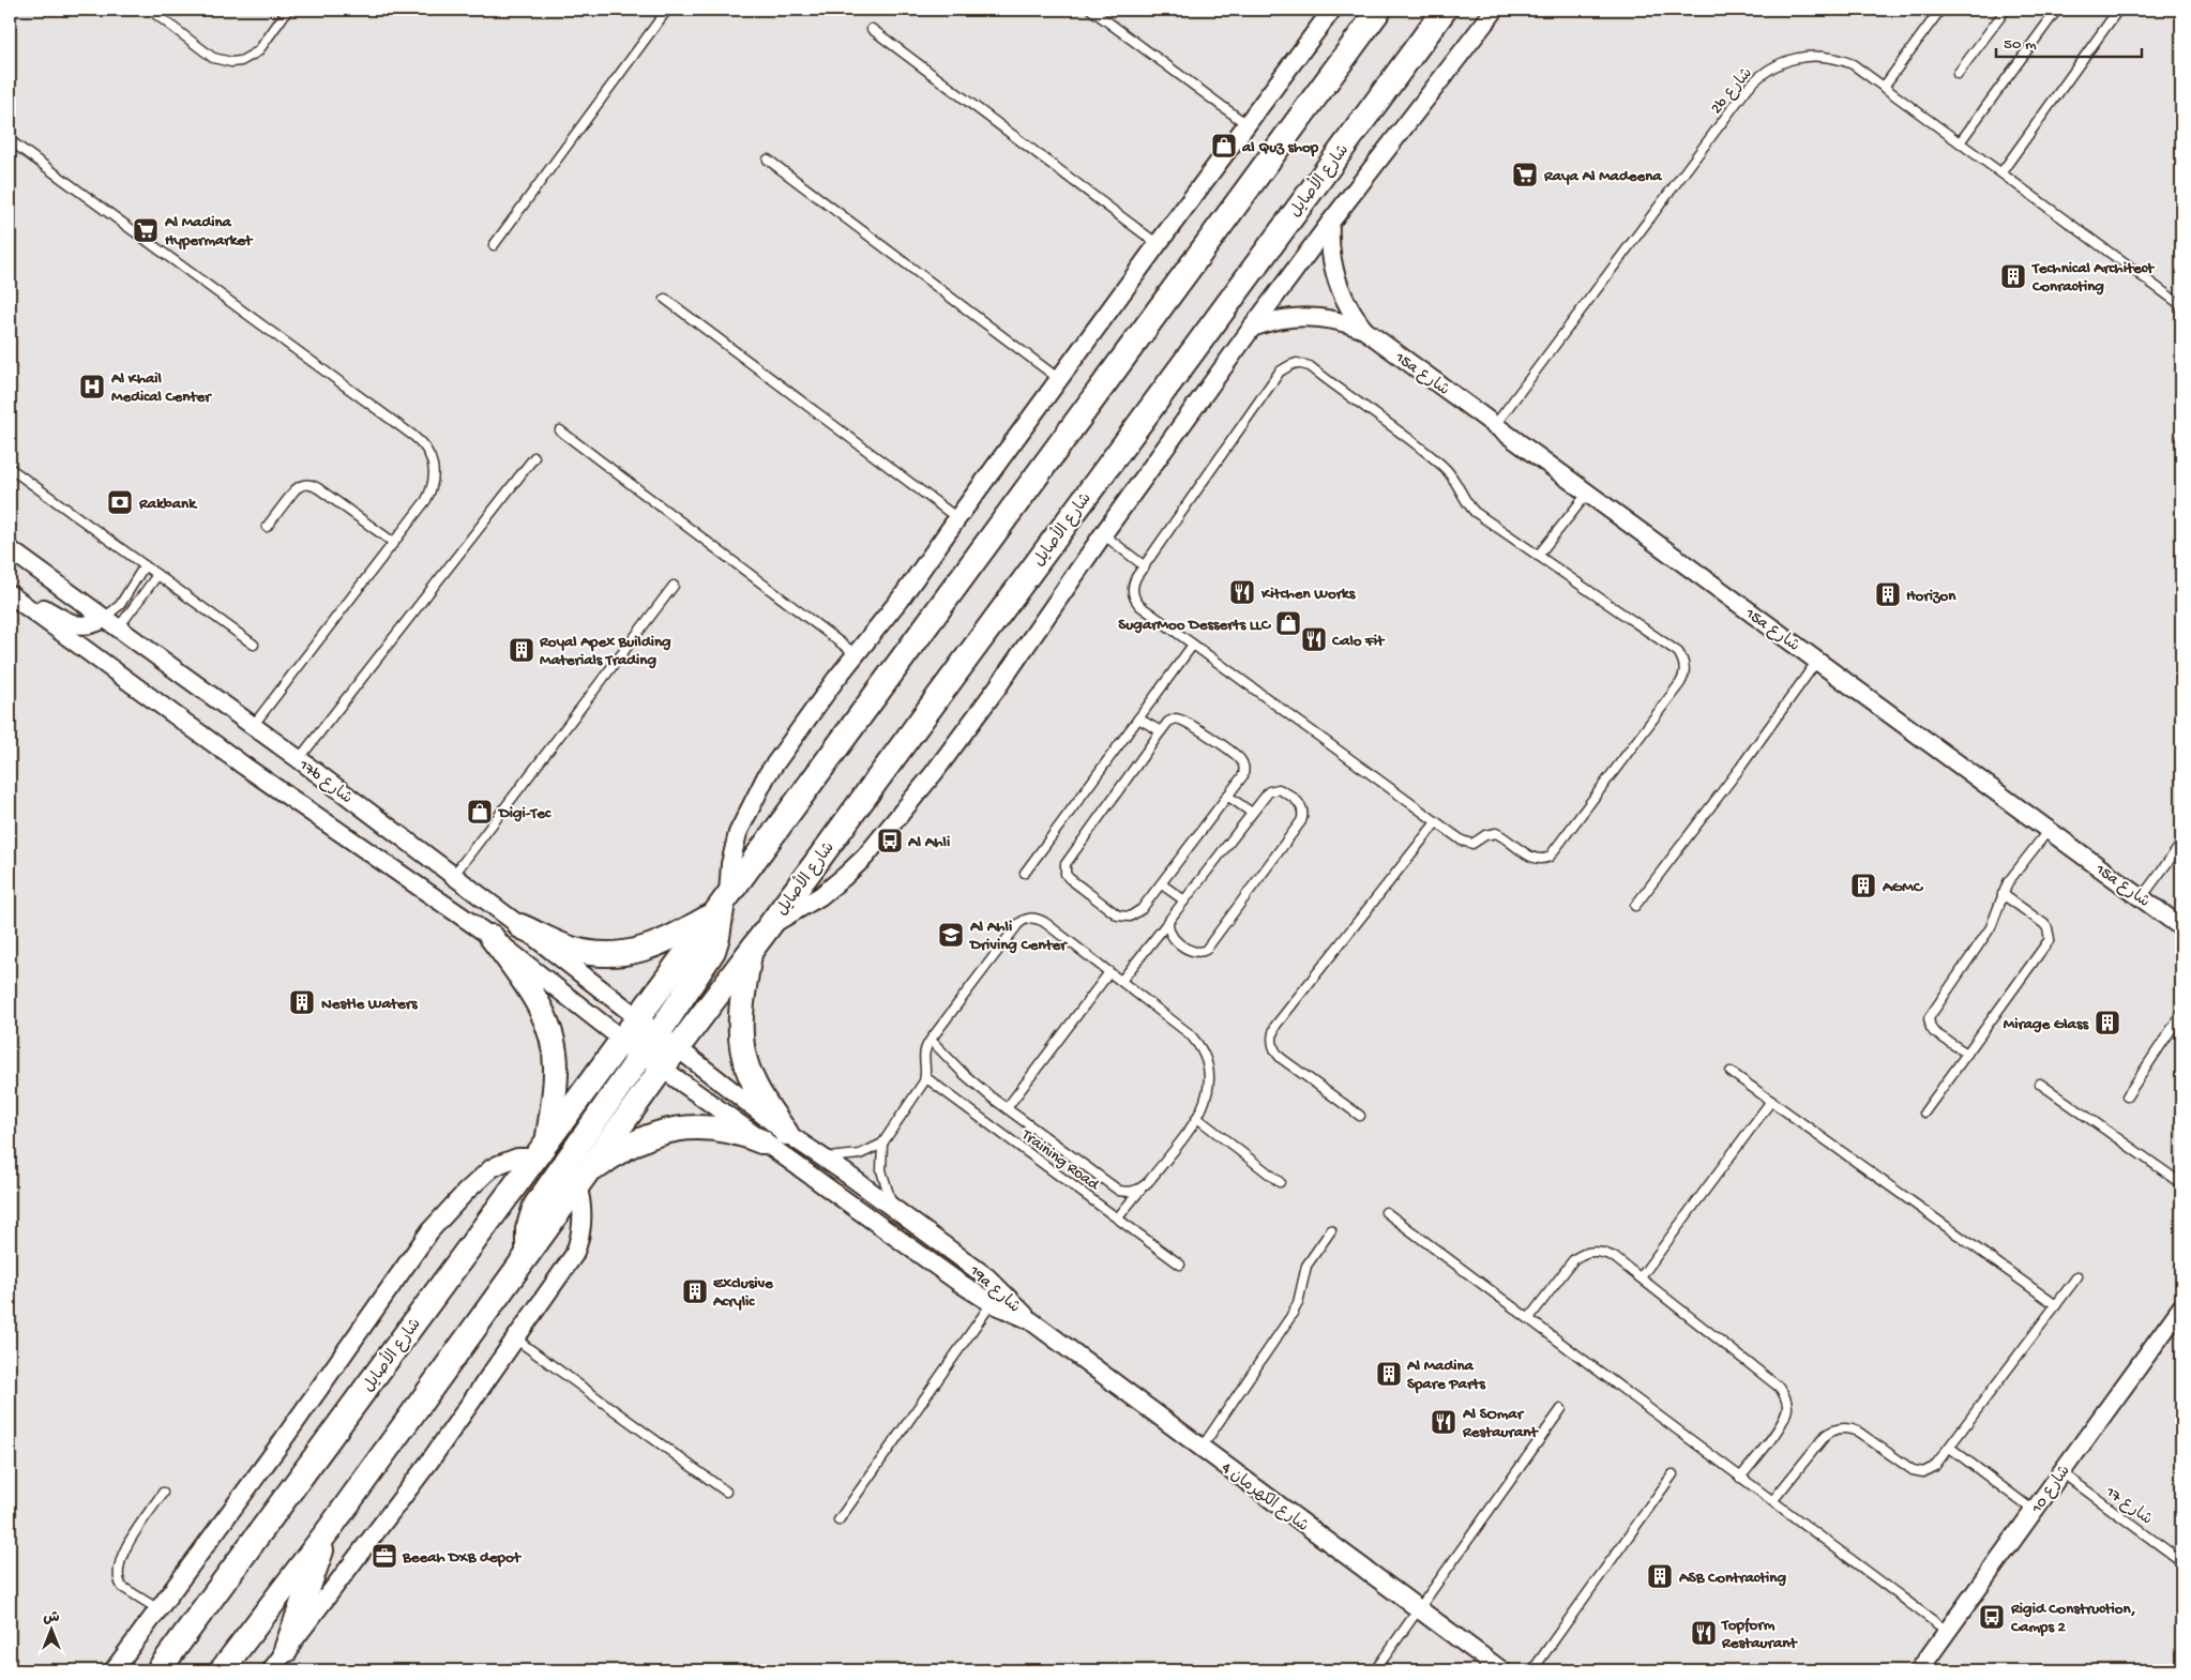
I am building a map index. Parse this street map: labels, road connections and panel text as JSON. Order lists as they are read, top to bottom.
{
  "streets": {
    "main road": ["شارع الأصايل"],
    "street": [
      "15a شارع",
      "17b شارع",
      "19a شارع",
      "شارع 10",
      "شارع الكهرمان 4"
    ],
    "lane": ["2b شارع", "Training Road", "شارع 17"]
  },
  "crossings": [
    ["2b شارع", "15a شارع"],
    ["شارع الأصايل", "17b شارع"],
    ["شارع الأصايل", "19a شارع"],
    ["17b شارع", "19a شارع"],
    ["19a شارع", "شارع الكهرمان 4"],
    ["شارع 10", "شارع 17"]
  ],
  "places": {
    "shop": ["al Quz shop", "SugarMoo Desserts LLC", "Digi-Tec"],
    "supermarket": ["Raya Al Madeena", "Al Madina Hypermarket"],
    "building": [
      "Technical Architect Conracting",
      "Horizon",
      "Royal Apex Building Materials Trading",
      "AGMC",
      "Nestle Waters",
      "Mirage Glass",
      "Exclusive Acrylic",
      "Al Madina Spare Parts",
      "ASB Contracting"
    ],
    "hospital": ["Al Khail Medical Center"],
    "bank": ["Rakbank"],
    "restaurant": [
      "Kitchen Works",
      "Calo Fit",
      "Al SOmar Restaurant",
      "Topform Restaurant"
    ],
    "bus stop": ["Al Ahli", "Rigid Construction, Camps 2"],
    "school or university": ["Al Ahli Driving Center"],
    "office": ["Beeah DXB depot"]
  },
  "scale_bar": "50 m",
  "north": "top"
}
